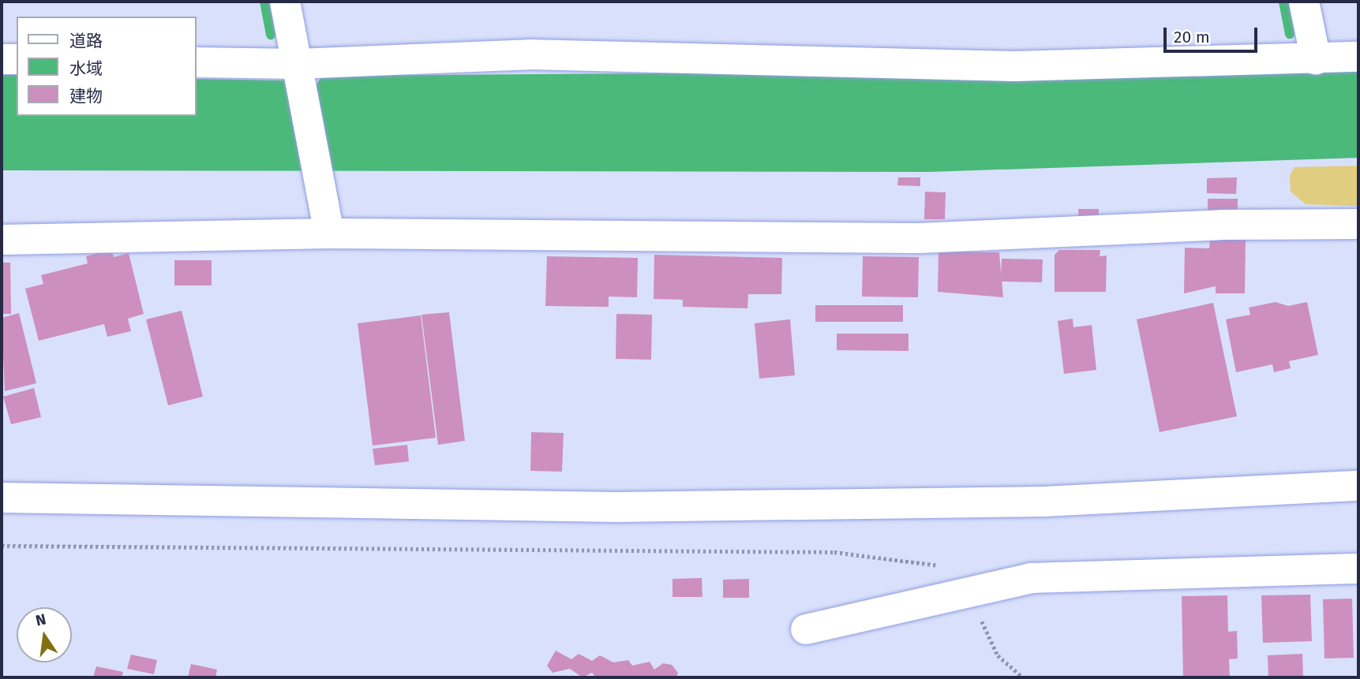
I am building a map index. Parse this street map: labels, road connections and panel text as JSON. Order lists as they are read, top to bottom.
{
  "legend": ["道路", "水域", "建物"],
  "scale_bar": "20 m",
  "north": "top"
}
